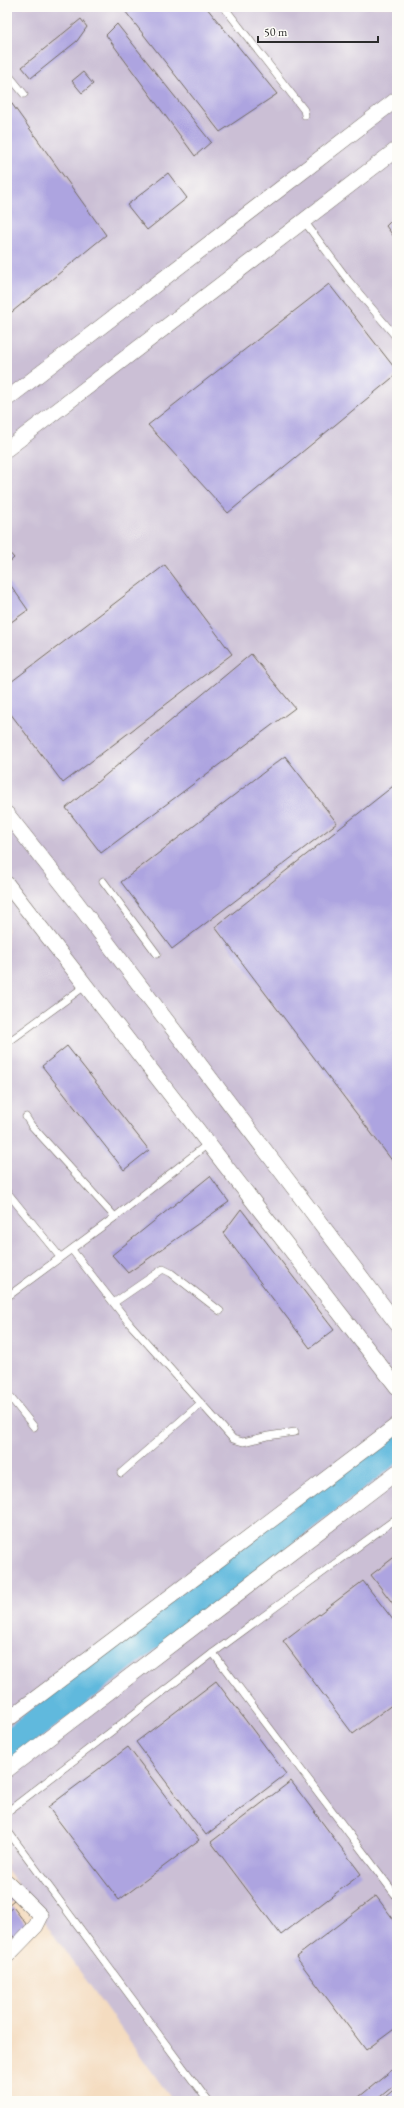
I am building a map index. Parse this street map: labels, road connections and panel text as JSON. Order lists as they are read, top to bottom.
{
  "scale_bar": "50 m"
}
